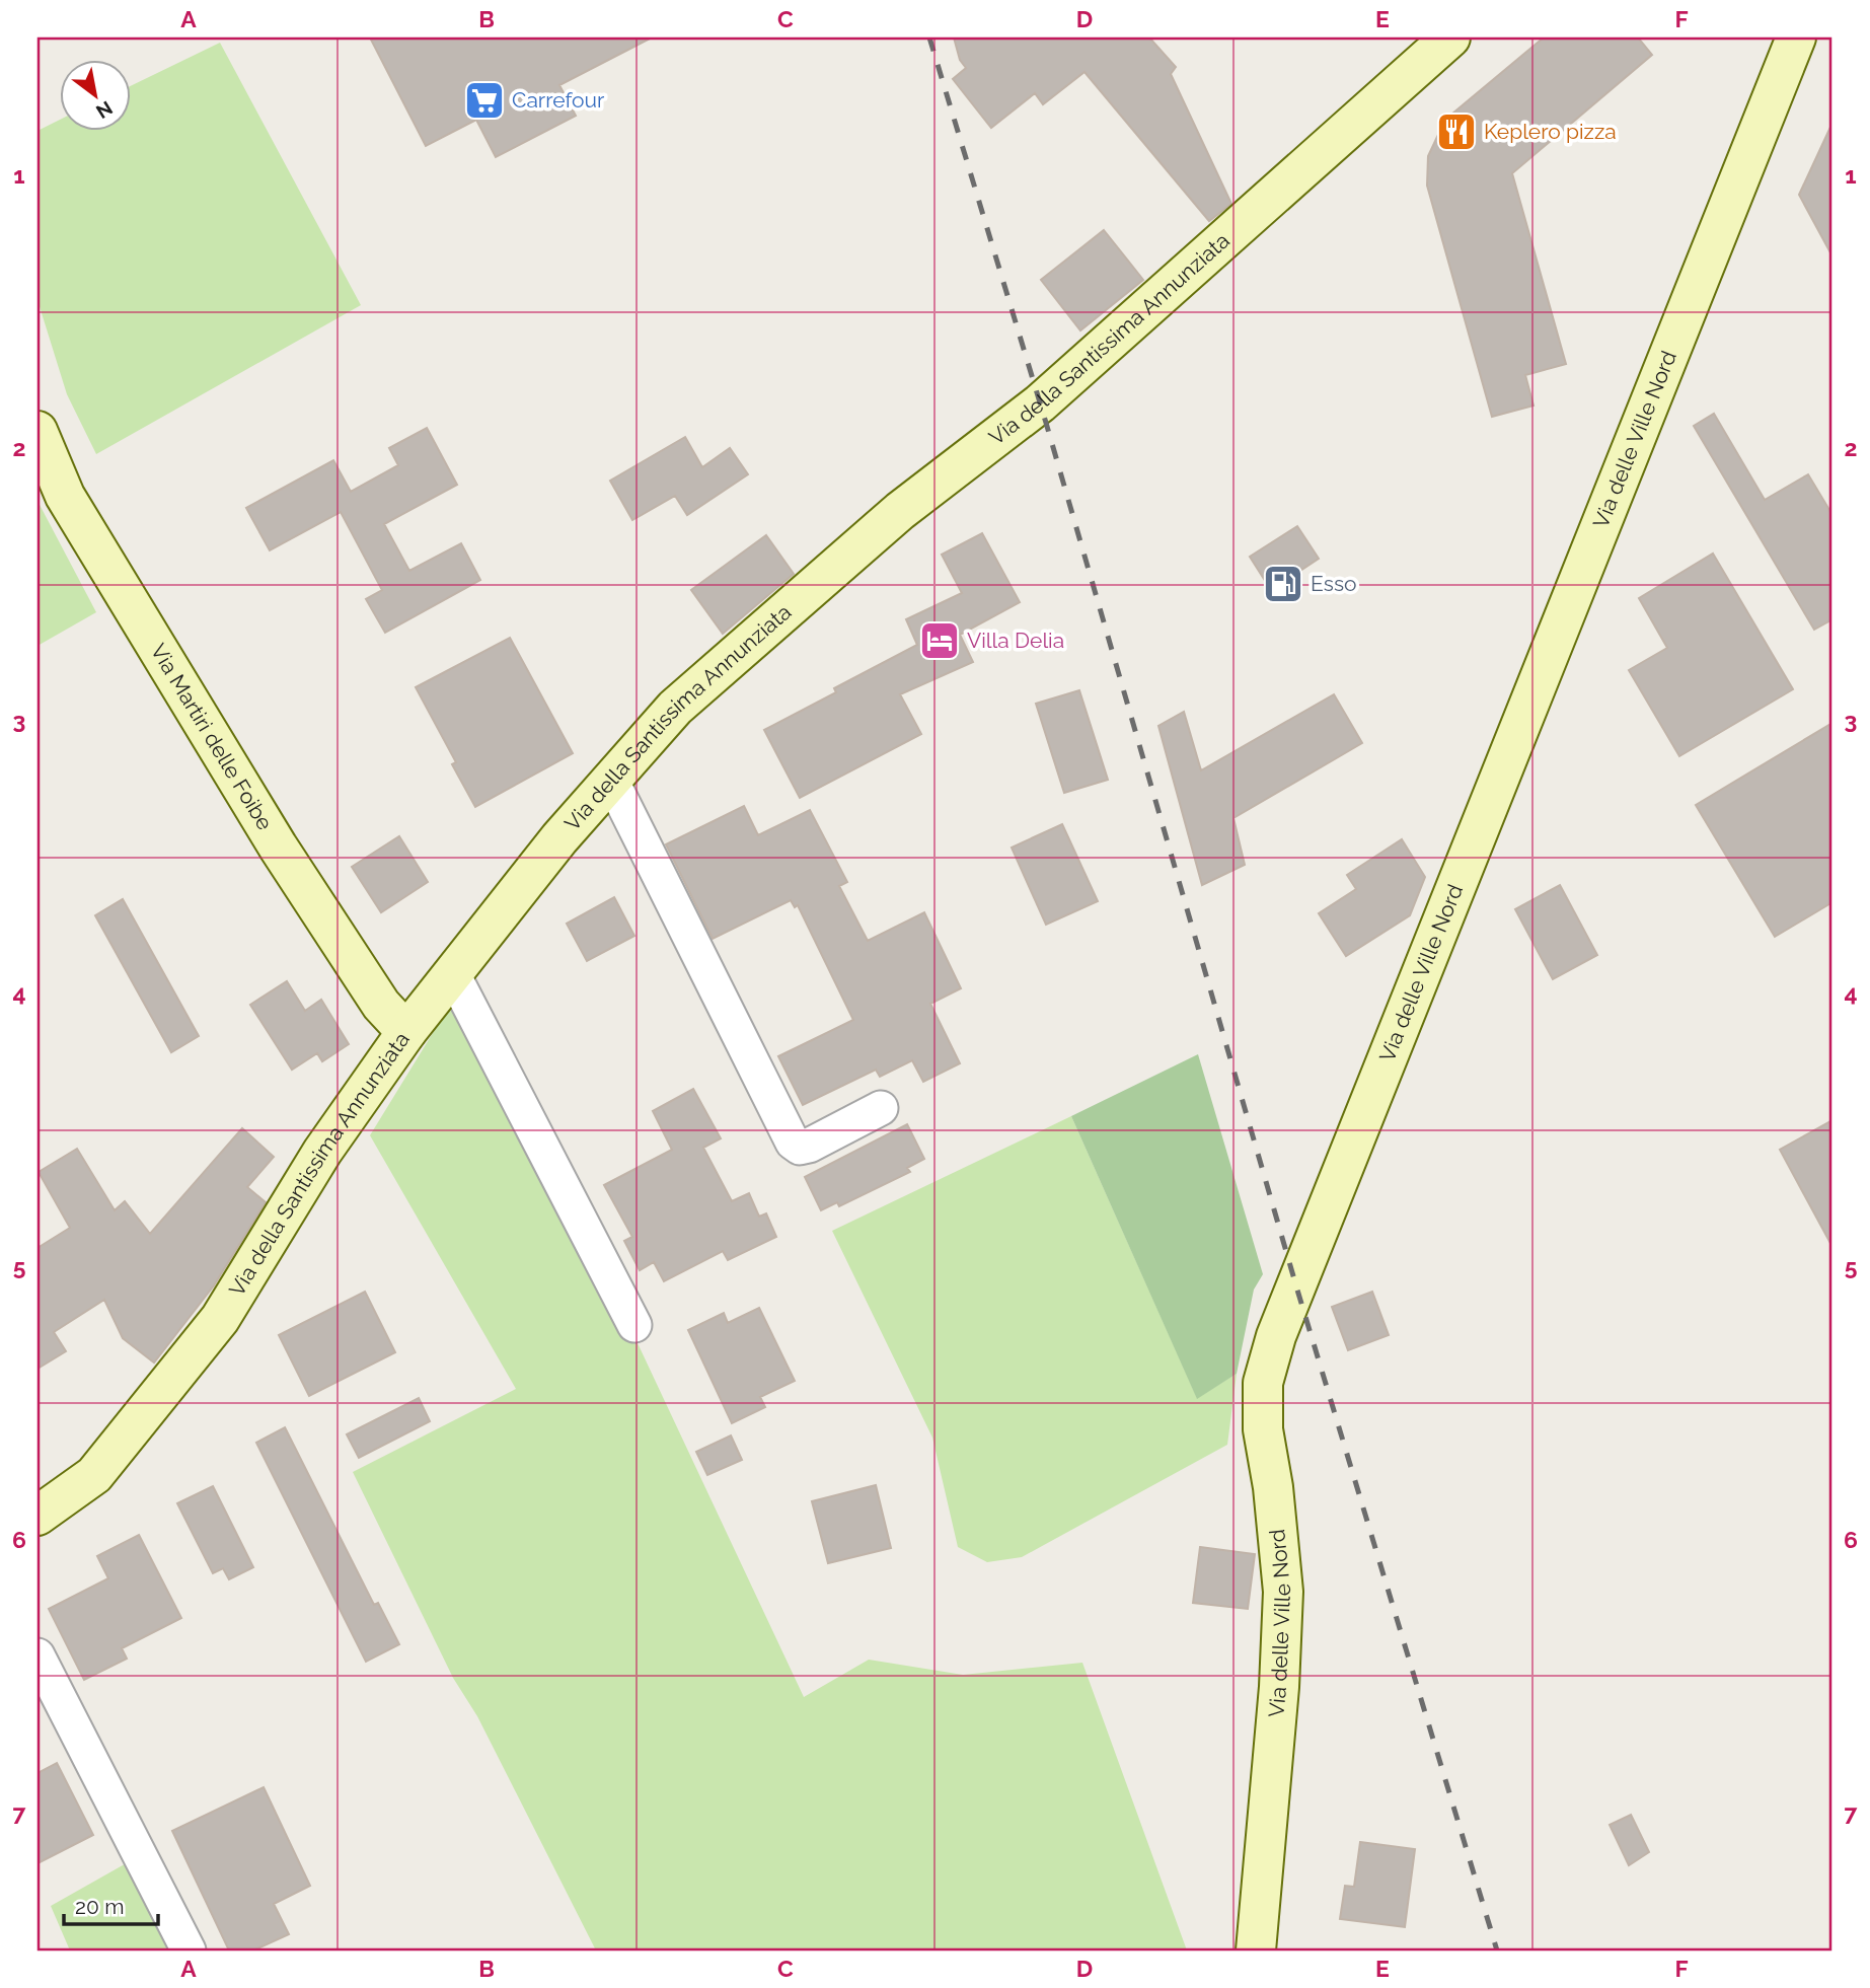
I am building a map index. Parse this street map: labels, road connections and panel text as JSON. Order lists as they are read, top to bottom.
{
  "streets": {
    "street": ["Via della Santissima Annunziata", "Via delle Ville Nord", "Via Martiri delle Foibe"]
  },
  "crossings": [
    ["Via della Santissima Annunziata", "Via Martiri delle Foibe"]
  ],
  "places": {
    "supermarket": ["Carrefour"],
    "restaurant": ["Keplero pizza"],
    "fuel station": ["Esso"],
    "hotel": ["Villa Delia"]
  },
  "scale_bar": "20 m",
  "north": "bottom right",
  "grid": {
    "columns": [
      "A",
      "B",
      "C",
      "D",
      "E",
      "F"
    ],
    "rows": [
      "1",
      "2",
      "3",
      "4",
      "5",
      "6",
      "7"
    ]
  }
}
